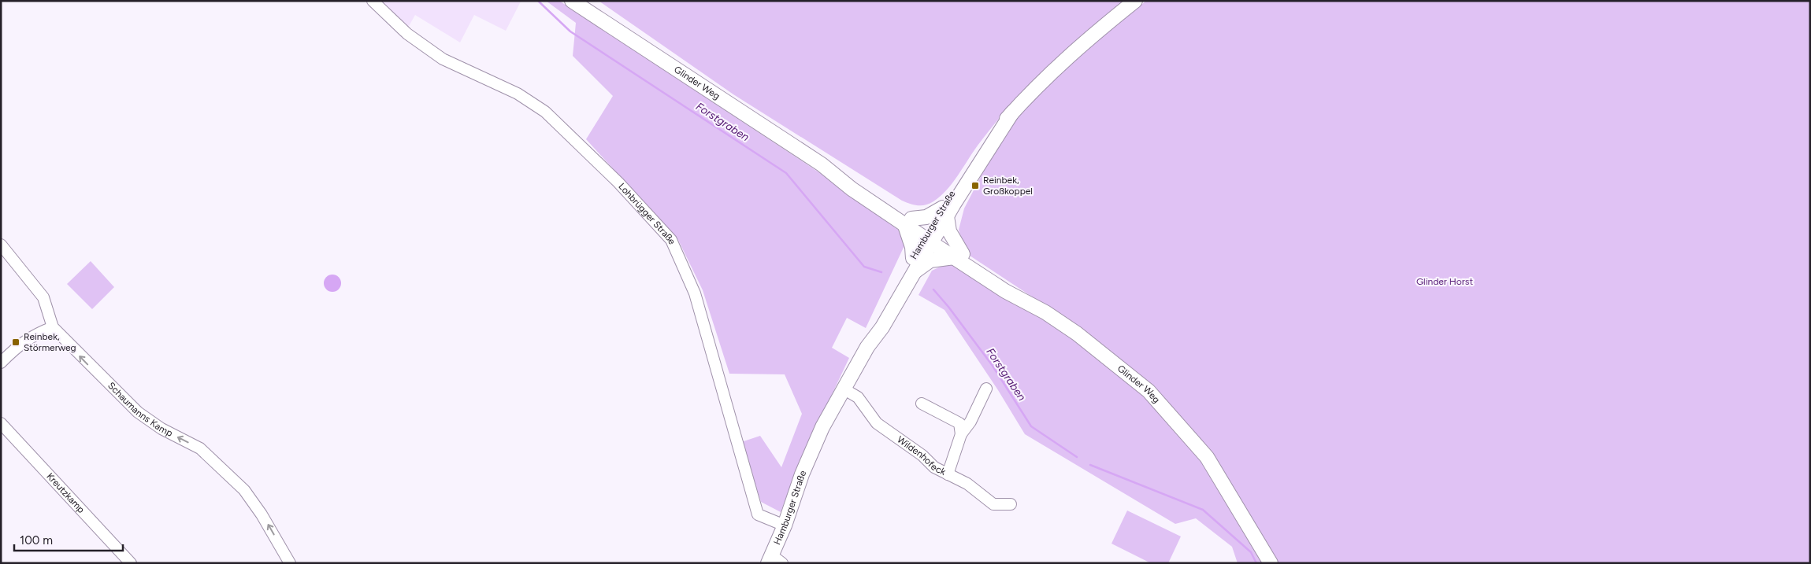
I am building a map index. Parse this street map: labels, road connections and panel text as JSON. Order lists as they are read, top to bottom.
{
  "streets": {
    "main road": ["Glinder Weg", "Hamburger Straße"],
    "street": [
      "Lohbrügger Straße",
      "Schaumanns Kamp",
      "Wildenhofeck",
      "Kreutzkamp"
    ]
  },
  "crossings": [
    ["Glinder Weg", "Hamburger Straße"],
    ["Lohbrügger Straße", "Hamburger Straße"],
    ["Hamburger Straße", "Wildenhofeck"]
  ],
  "one_way": ["Schaumanns Kamp"],
  "water": ["Forstgraben"],
  "parks": ["Glinder Horst"],
  "places": {
    "transit": ["Reinbek, Großkoppel", "Reinbek, Störmerweg"]
  },
  "scale_bar": "100 m"
}
